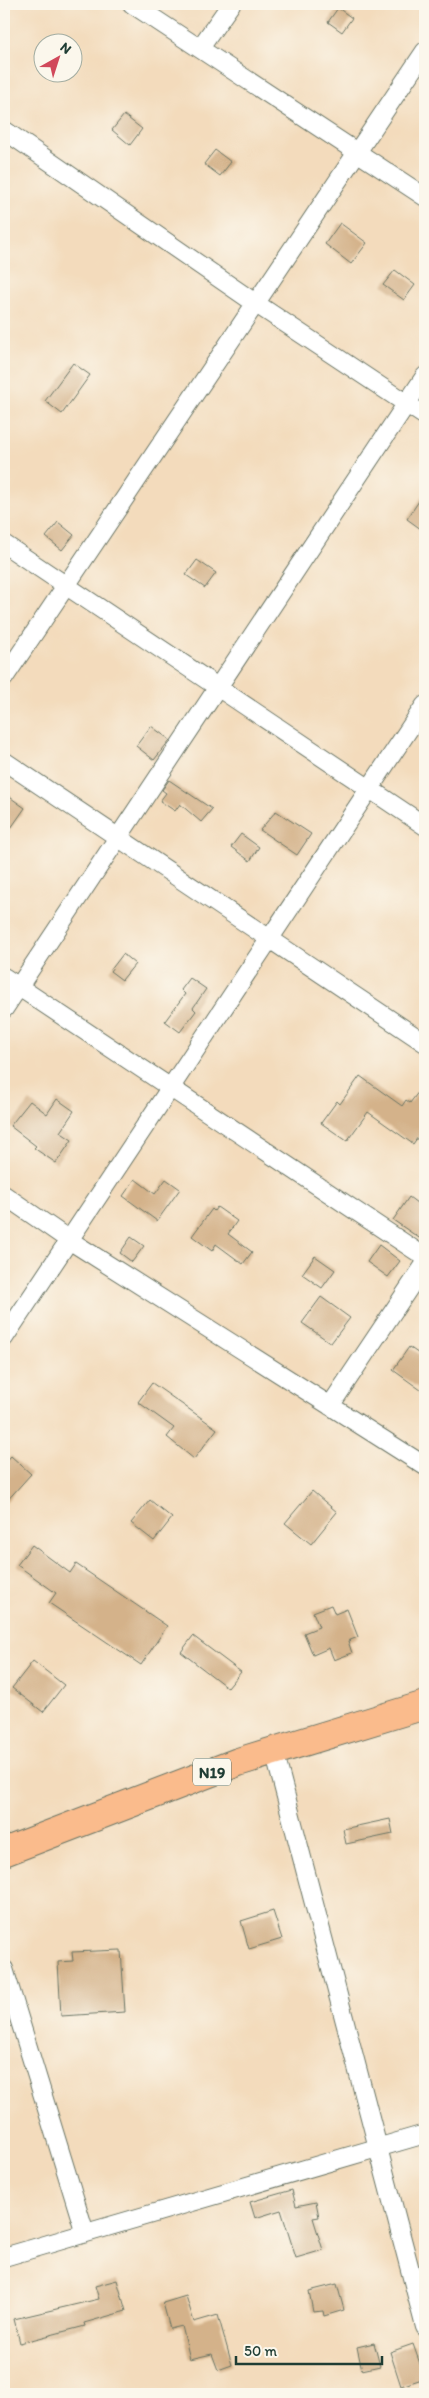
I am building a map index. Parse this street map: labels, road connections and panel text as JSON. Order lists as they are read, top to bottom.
{
  "streets": {
    "main road": ["N19"]
  },
  "scale_bar": "50 m",
  "north": "top right"
}
